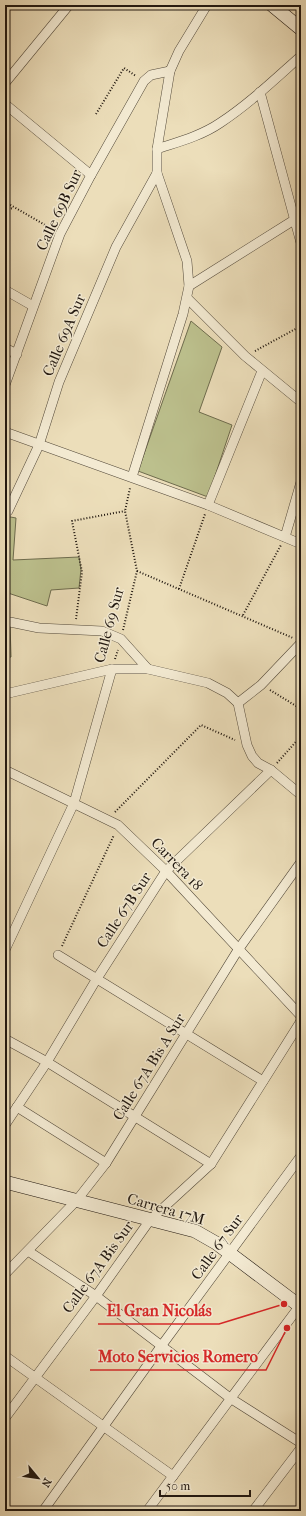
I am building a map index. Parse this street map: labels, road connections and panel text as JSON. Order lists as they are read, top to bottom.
{
  "streets": {
    "street": [
      "Calle 69B Sur",
      "Calle 69A Sur",
      "Calle 69 Sur",
      "Carrera 18",
      "Calle 67B Sur",
      "Calle 67A Bis A Sur",
      "Carrera 17M",
      "Calle 67 Sur",
      "Calle 67A Bis Sur"
    ]
  },
  "crossings": [
    ["Calle 69 Sur", "Carrera 18"],
    ["Carrera 18", "Calle 67B Sur"],
    ["Carrera 18", "Calle 67A Bis A Sur"],
    ["Calle 67A Bis A Sur", "Carrera 17M"],
    ["Carrera 17M", "Calle 67 Sur"],
    ["Carrera 17M", "Calle 67A Bis Sur"]
  ],
  "places": ["El Gran Nicolás", "Moto Servicios Romero"],
  "scale_bar": "50 m",
  "north": "bottom right"
}
